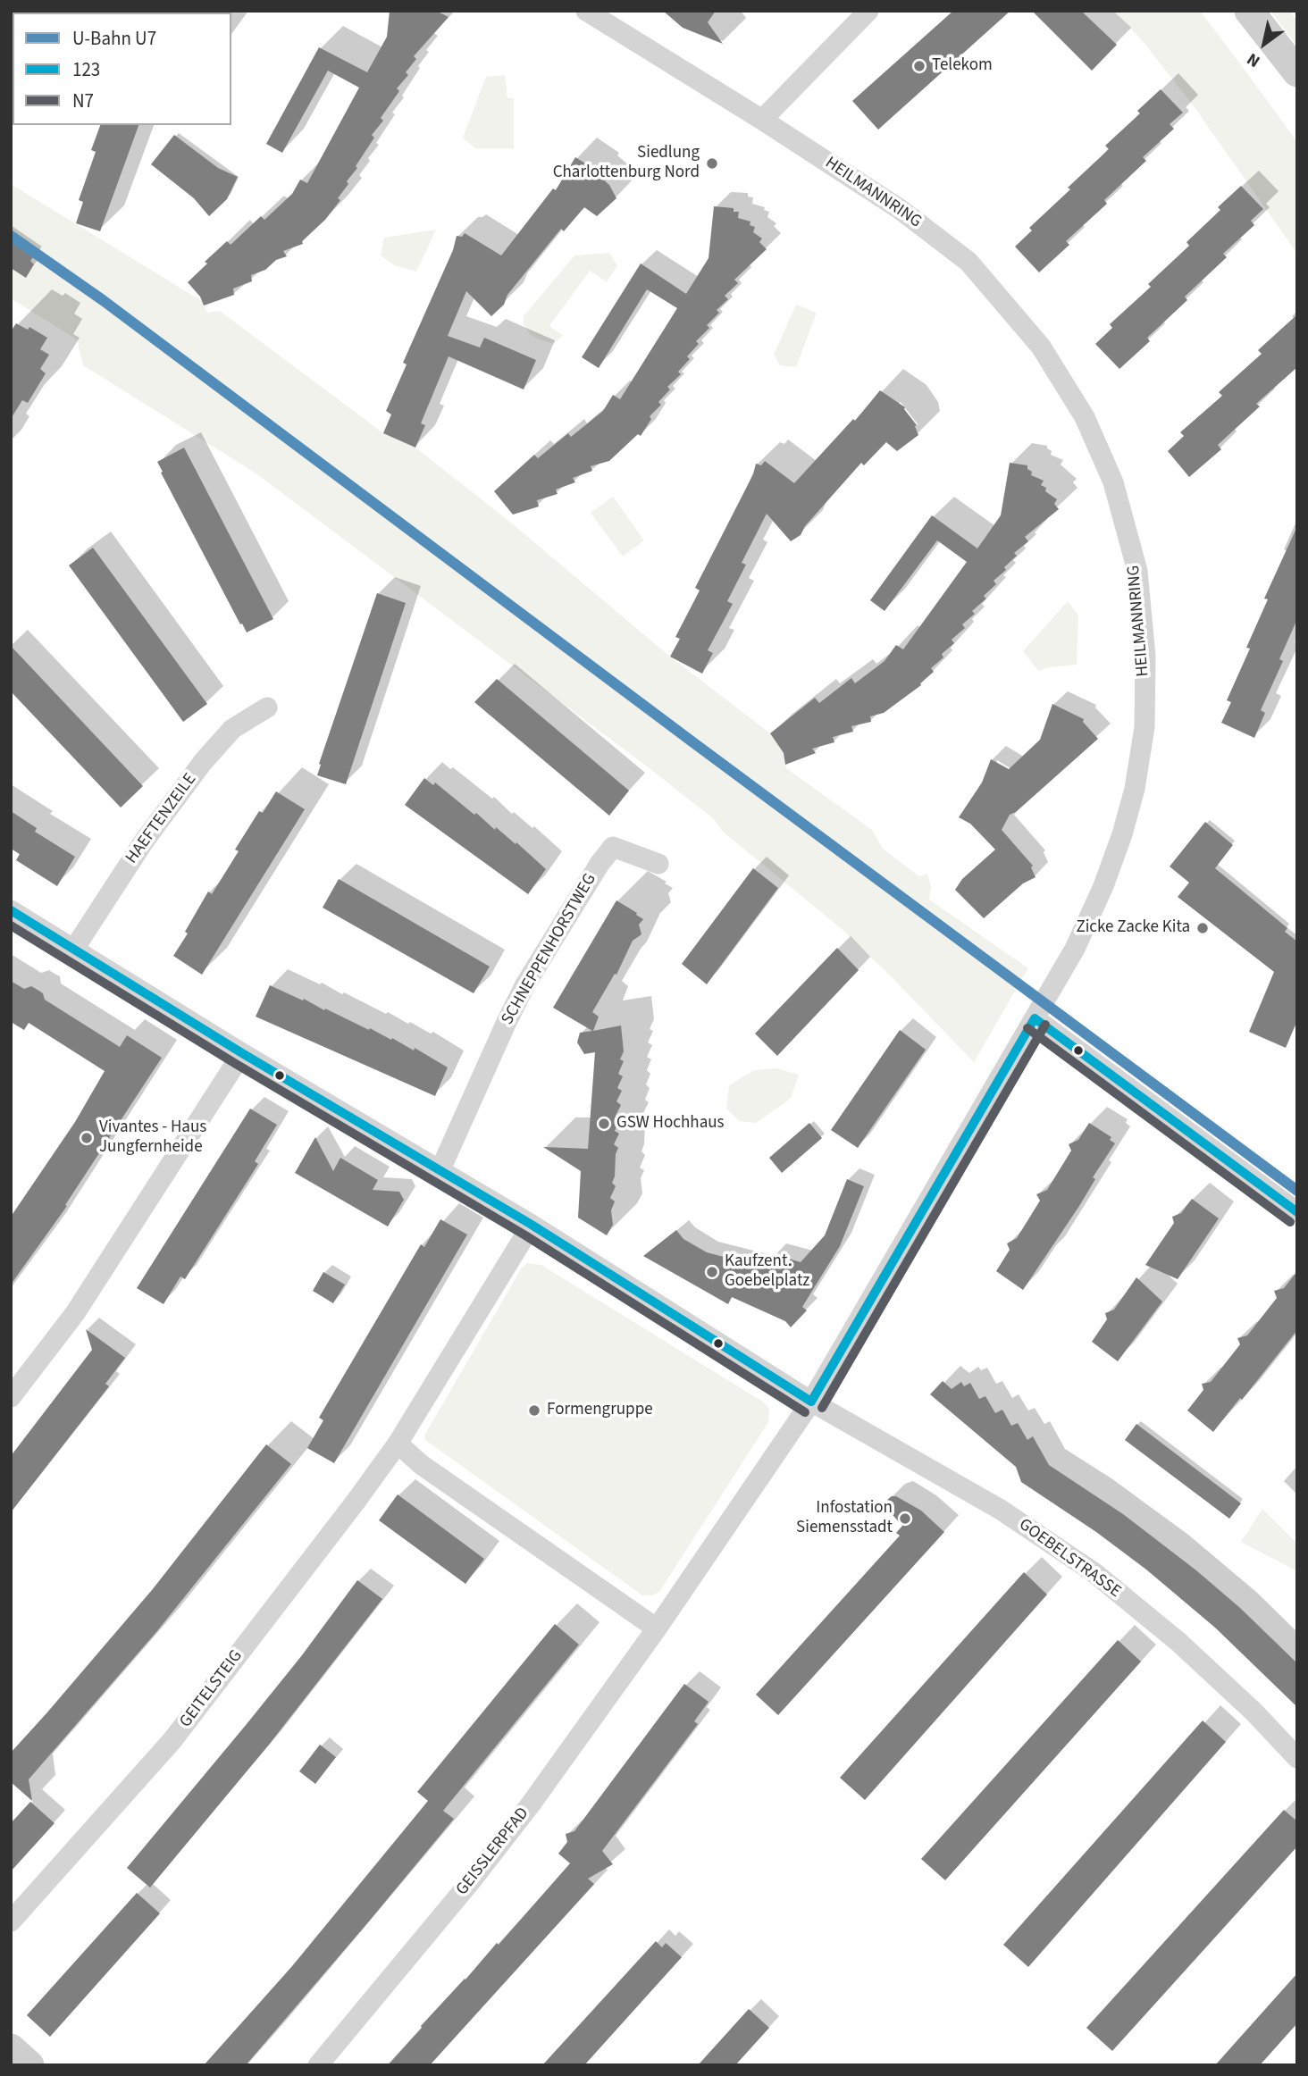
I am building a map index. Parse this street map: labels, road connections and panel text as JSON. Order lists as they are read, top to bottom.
{
  "streets": {
    "street": [
      "HEILMANNRING",
      "HAEFTENZEILE",
      "SCHNEPPENHORSTWEG",
      "GOEBELSTRASSE",
      "GEITELSTEIG",
      "GEISSLERPFAD"
    ]
  },
  "crossings": [
    ["HEILMANNRING", "GOEBELSTRASSE"],
    ["HEILMANNRING", "GEISSLERPFAD"],
    ["HAEFTENZEILE", "GOEBELSTRASSE"],
    ["SCHNEPPENHORSTWEG", "GOEBELSTRASSE"],
    ["GOEBELSTRASSE", "GEITELSTEIG"],
    ["GOEBELSTRASSE", "GEISSLERPFAD"]
  ],
  "places": [
    "Telekom",
    "Siedlung Charlottenburg Nord",
    "Zicke Zacke Kita",
    "GSW Hochhaus",
    "Vivantes - Haus Jungfernheide",
    "Kaufzent. Goebelplatz",
    "Formengruppe",
    "Infostation Siemensstadt"
  ],
  "lines": ["metro line U7", "transit line 123", "transit line N7"],
  "legend": ["U-Bahn U7", "123", "N7"],
  "north": "bottom left"
}
